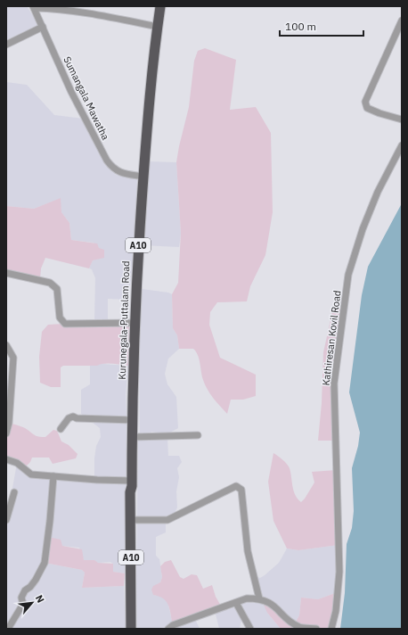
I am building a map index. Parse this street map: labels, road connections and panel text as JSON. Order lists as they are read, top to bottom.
{
  "streets": {
    "highway": ["A10", "Kurunegala-Puttalam Road"],
    "street": ["Sumangala Mawatha", "Kathiresan Kovil Road"]
  },
  "crossings": [
    ["Sumangala Mawatha", "Kurunegala-Puttalam Road"]
  ],
  "scale_bar": "100 m",
  "north": "top right"
}
